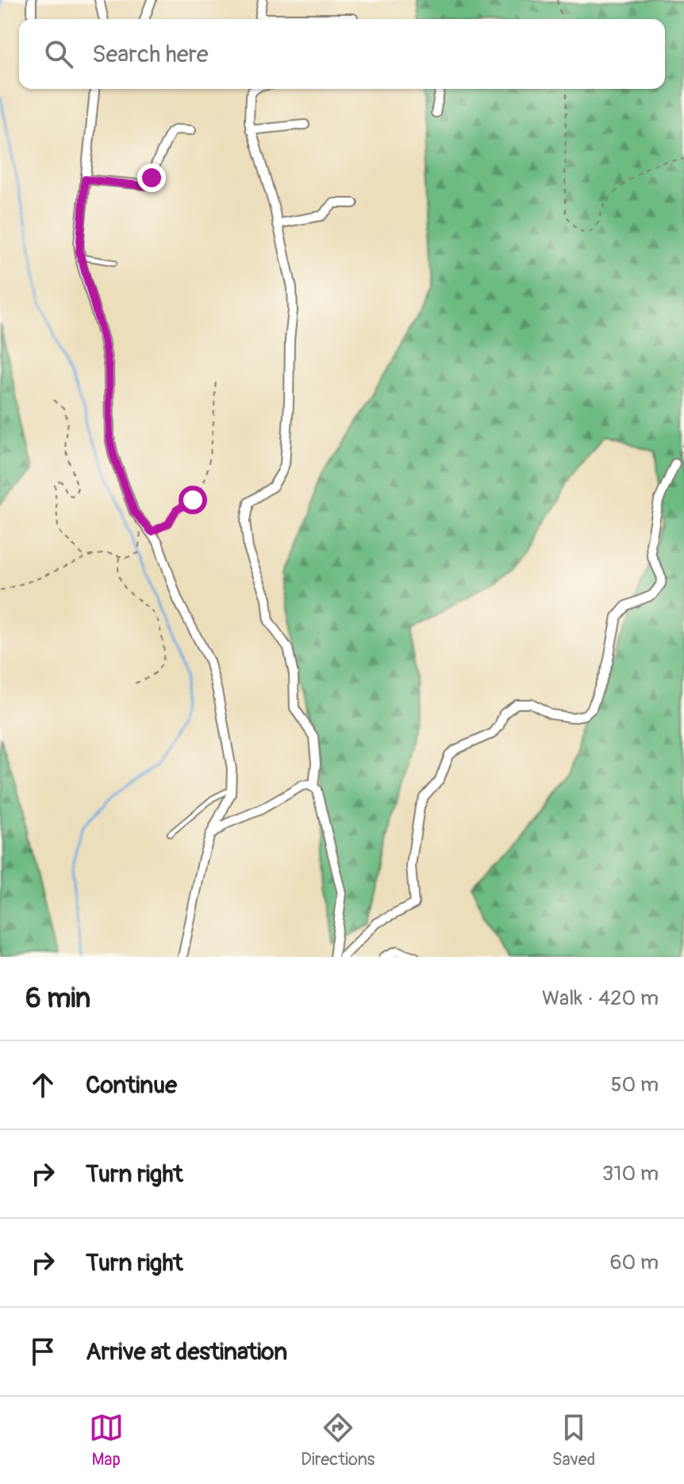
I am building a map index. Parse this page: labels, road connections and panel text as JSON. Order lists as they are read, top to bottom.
{
  "page": {
    "search": "Search here",
    "heading": ["6 min", "Walk · 420 m"],
    "list": [
      ["Continue", "50 m"],
      ["Turn right", "310 m"],
      ["Turn right", "60 m"],
      "Arrive at destination"
    ],
    "nav": ["Map", "Directions", "Saved"]
  }
}
